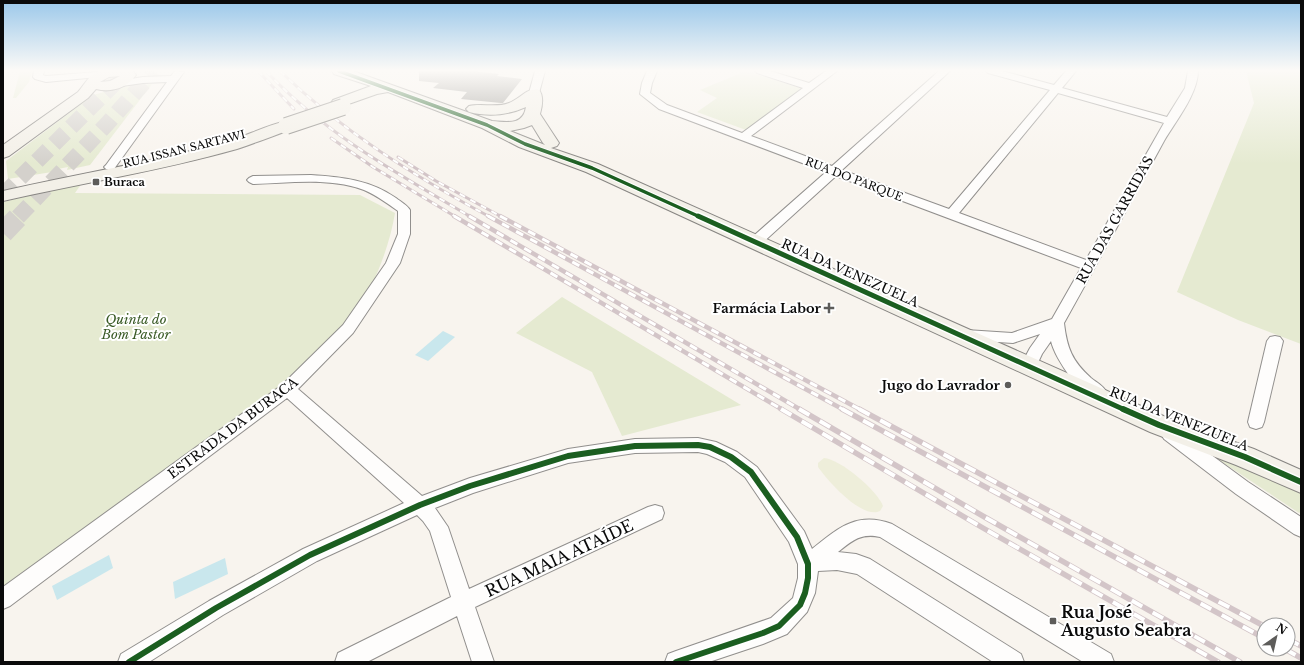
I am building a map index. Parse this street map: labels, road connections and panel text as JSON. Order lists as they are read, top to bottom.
{
  "streets": {
    "street": [
      "RUA ISSAN SARTAWI",
      "RUA DO PARQUE",
      "RUA DAS GARRIDAS",
      "RUA DA VENEZUELA",
      "ESTRADA DA BURACA",
      "RUA MAIA ATAÍDE"
    ]
  },
  "crossings": [
    ["RUA DO PARQUE", "RUA DAS GARRIDAS"],
    ["RUA DAS GARRIDAS", "RUA DA VENEZUELA"]
  ],
  "parks": ["Quinta do Bom Pastor"],
  "places": {
    "transit": ["Buraca", "Rua José Augusto Seabra"],
    "health": ["Farmácia Labor"],
    "other": ["Jugo do Lavrador"]
  },
  "north": "top right"
}
